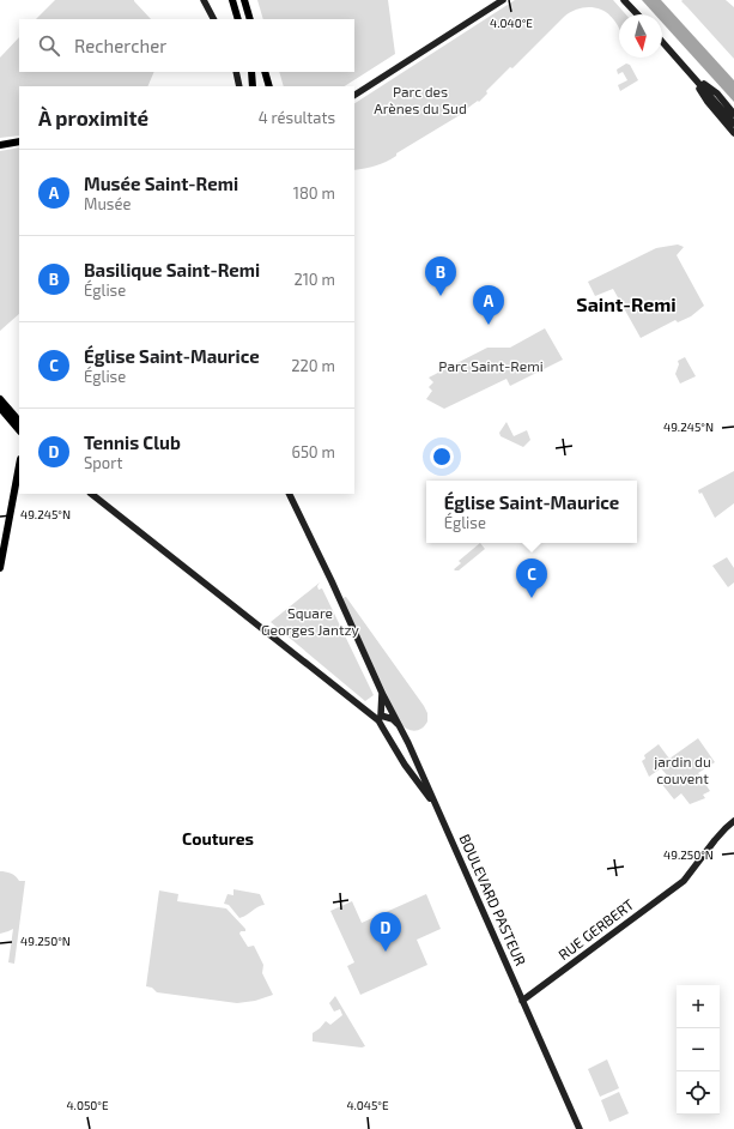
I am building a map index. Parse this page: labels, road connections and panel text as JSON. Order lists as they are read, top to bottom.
{
  "streets": {
    "main road": ["BOULEVARD PASTEUR", "RUE GERBERT"]
  },
  "crossings": [
    ["BOULEVARD PASTEUR", "RUE GERBERT"]
  ],
  "districts": ["Saint-Remi", "Coutures"],
  "parks": [
    "Parc des Arènes du Sud",
    "Parc Saint-Remi",
    "Square Georges Jantzy",
    "jardin du couvent"
  ],
  "north": "bottom",
  "page": {
    "search": "Rechercher",
    "heading": ["À proximité", "4 résultats"],
    "list": [
      {
        "mark": "A",
        "name": "Musée Saint-Remi",
        "note": "Musée",
        "value": "180 m"
      },
      {
        "mark": "B",
        "name": "Basilique Saint-Remi",
        "note": "Église",
        "value": "210 m"
      },
      {
        "mark": "C",
        "name": "Église Saint-Maurice",
        "note": "Église",
        "value": "220 m"
      },
      {
        "mark": "D",
        "name": "Tennis Club",
        "note": "Sport",
        "value": "650 m"
      }
    ],
    "pins": [
      "B",
      "A",
      "C",
      "D"
    ],
    "popup": ["Église Saint-Maurice", "Église"],
    "map_buttons": ["+", "−"]
  },
  "coordinates": [
    "4.040°E",
    "49.245°N",
    "49.250°N",
    "4.050°E",
    "4.045°E"
  ]
}
